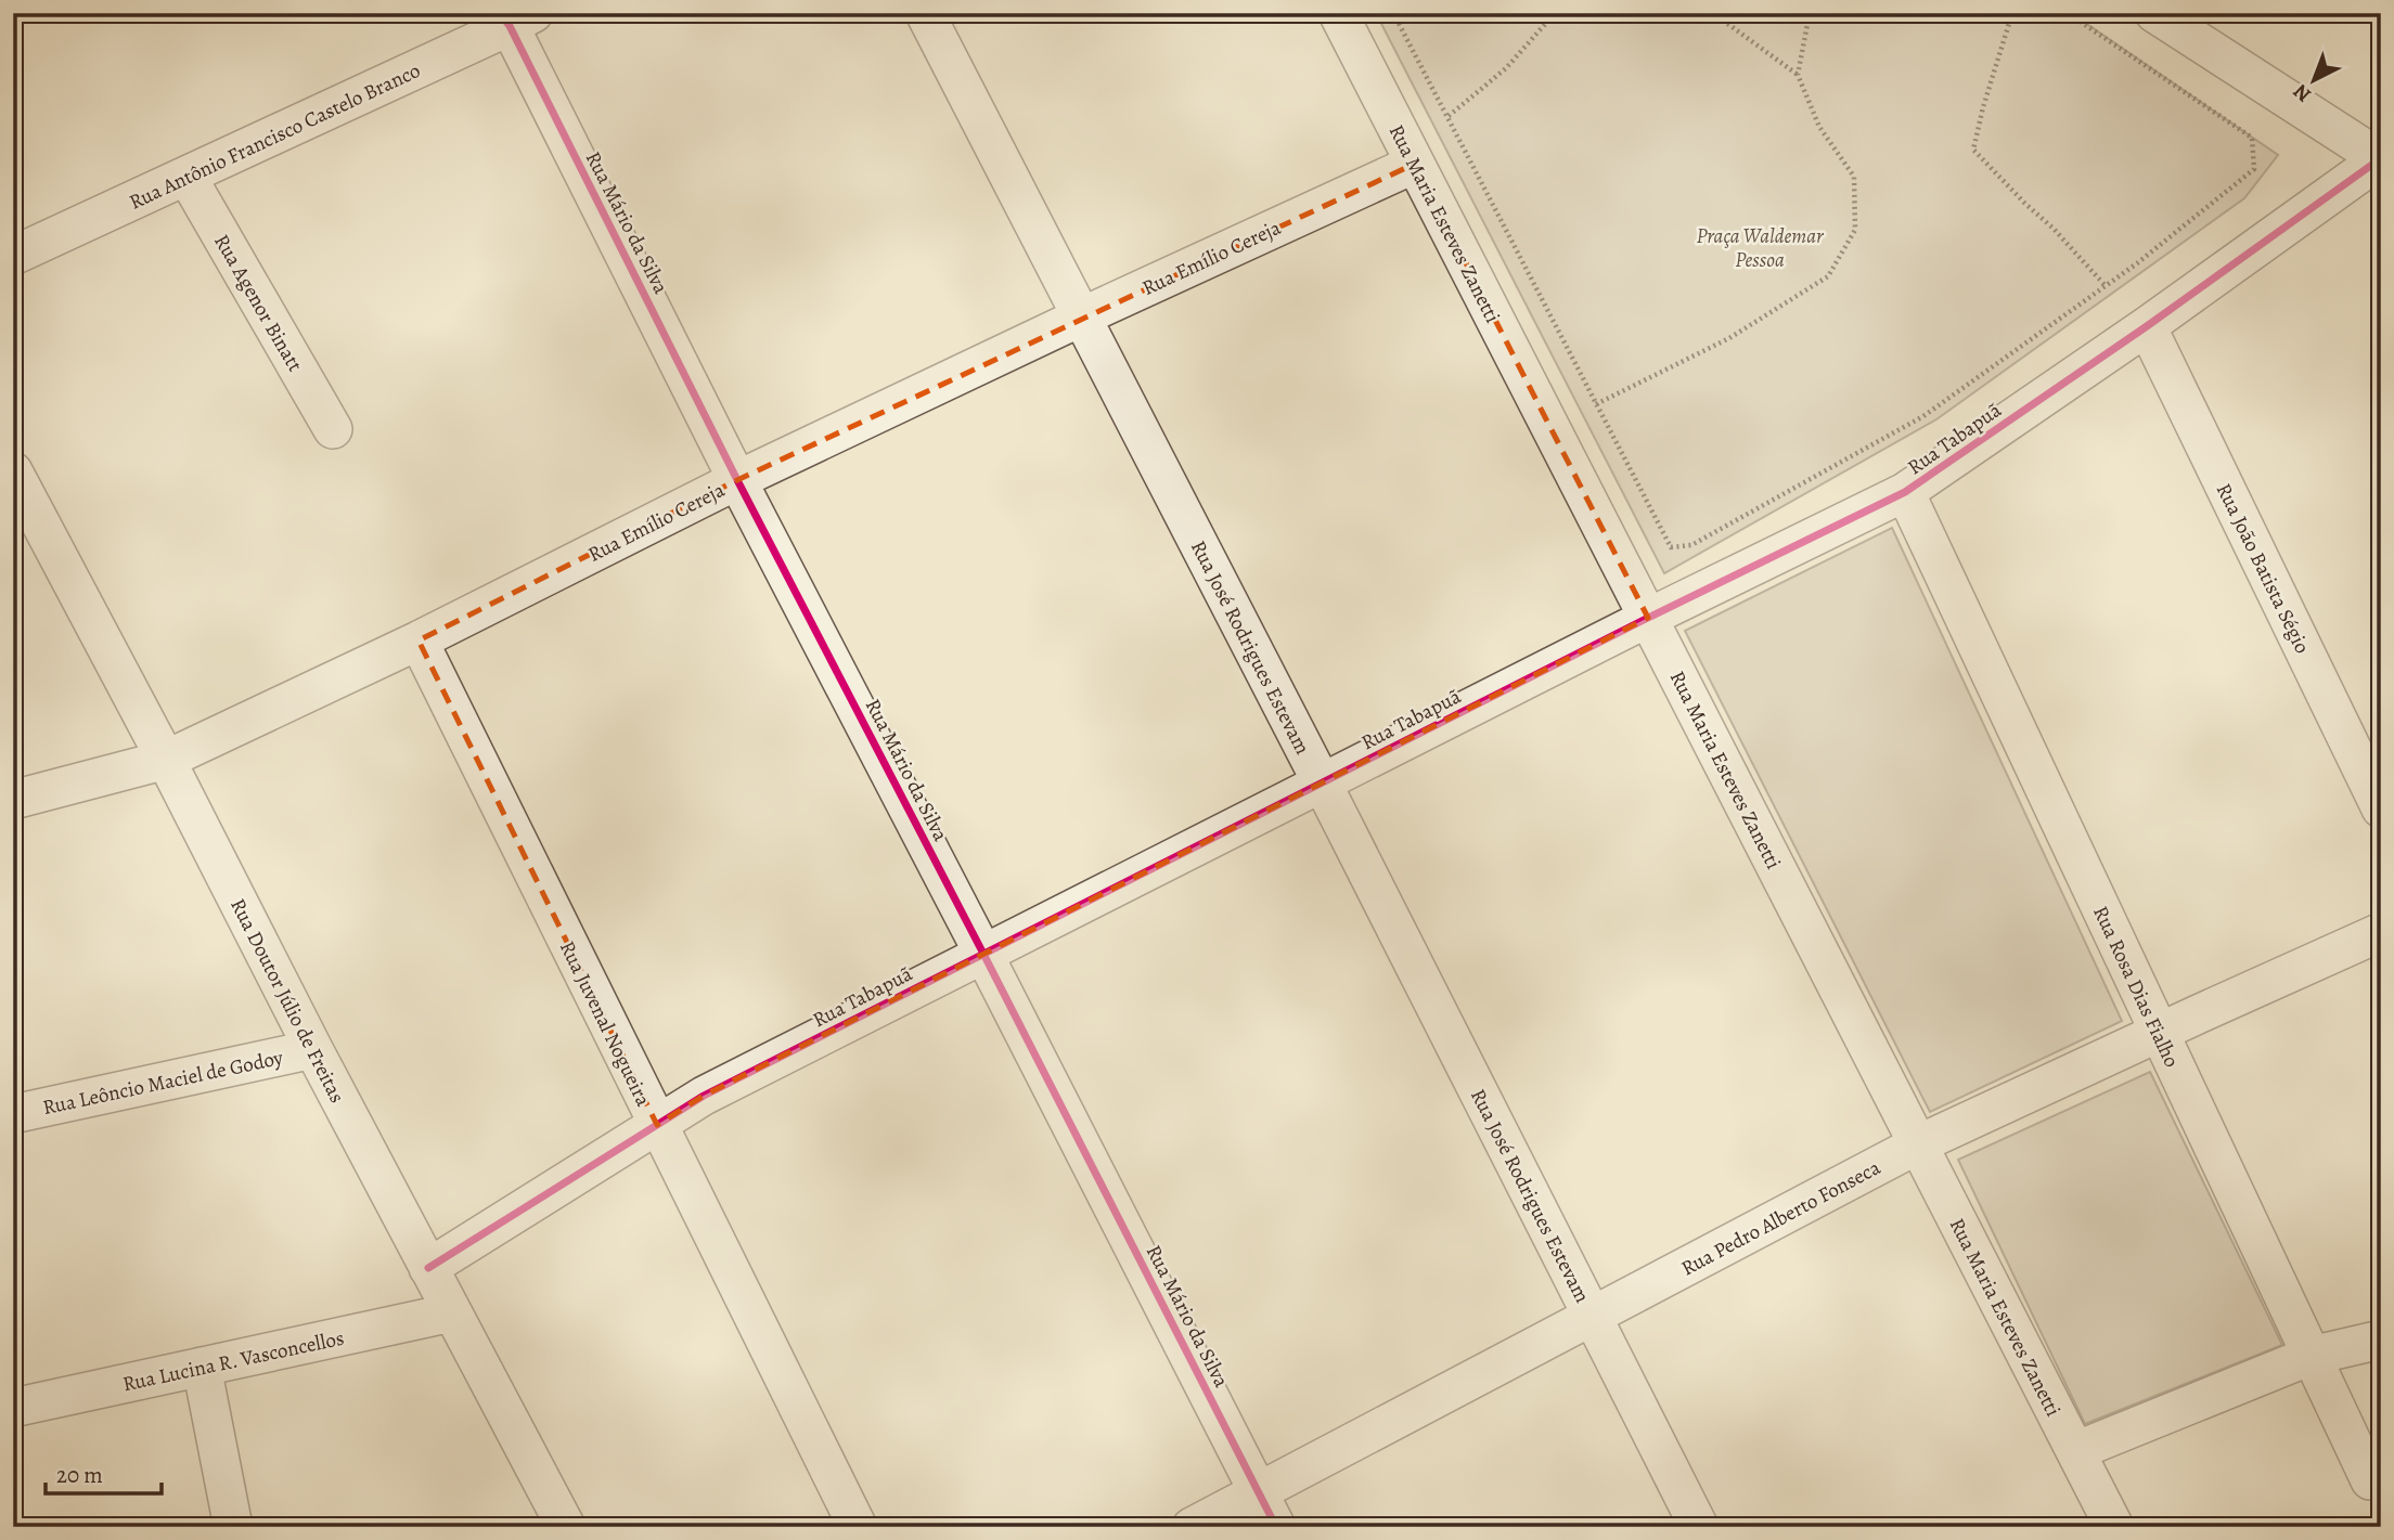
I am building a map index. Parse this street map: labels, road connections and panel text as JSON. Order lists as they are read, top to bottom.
{
  "streets": {
    "street": [
      "Rua Antônio Francisco Castelo Branco",
      "Rua Mário da Silva",
      "Rua Maria Esteves Zanetti",
      "Rua Emílio Cereja",
      "Rua Agenor Binatt",
      "Rua Tabapuã",
      "Rua João Batista Ségio",
      "Rua José Rodrigues Estevam",
      "Rua Rosa Dias Fialho",
      "Rua Doutor Júlio de Freitas",
      "Rua Juvenal Nogueira",
      "Rua Leôncio Maciel de Godoy",
      "Rua Pedro Alberto Fonseca",
      "Rua Lucina R. Vasconcellos"
    ]
  },
  "crossings": [
    ["Rua Antônio Francisco Castelo Branco", "Rua Mário da Silva"],
    ["Rua Antônio Francisco Castelo Branco", "Rua Agenor Binatt"],
    ["Rua Mário da Silva", "Rua Emílio Cereja"],
    ["Rua Mário da Silva", "Rua Tabapuã"],
    ["Rua Mário da Silva", "Rua Pedro Alberto Fonseca"],
    ["Rua Maria Esteves Zanetti", "Rua Emílio Cereja"],
    ["Rua Maria Esteves Zanetti", "Rua Tabapuã"],
    ["Rua Maria Esteves Zanetti", "Rua Pedro Alberto Fonseca"],
    ["Rua Emílio Cereja", "Rua José Rodrigues Estevam"],
    ["Rua Emílio Cereja", "Rua Doutor Júlio de Freitas"],
    ["Rua Emílio Cereja", "Rua Juvenal Nogueira"],
    ["Rua Tabapuã", "Rua João Batista Ségio"],
    ["Rua Tabapuã", "Rua José Rodrigues Estevam"],
    ["Rua Tabapuã", "Rua Rosa Dias Fialho"],
    ["Rua Tabapuã", "Rua Doutor Júlio de Freitas"],
    ["Rua Tabapuã", "Rua Juvenal Nogueira"],
    ["Rua José Rodrigues Estevam", "Rua Pedro Alberto Fonseca"],
    ["Rua Rosa Dias Fialho", "Rua Pedro Alberto Fonseca"],
    ["Rua Doutor Júlio de Freitas", "Rua Leôncio Maciel de Godoy"],
    ["Rua Doutor Júlio de Freitas", "Rua Lucina R. Vasconcellos"]
  ],
  "parks": ["Praça Waldemar Pessoa"],
  "scale_bar": "20 m",
  "north": "bottom left"
}
